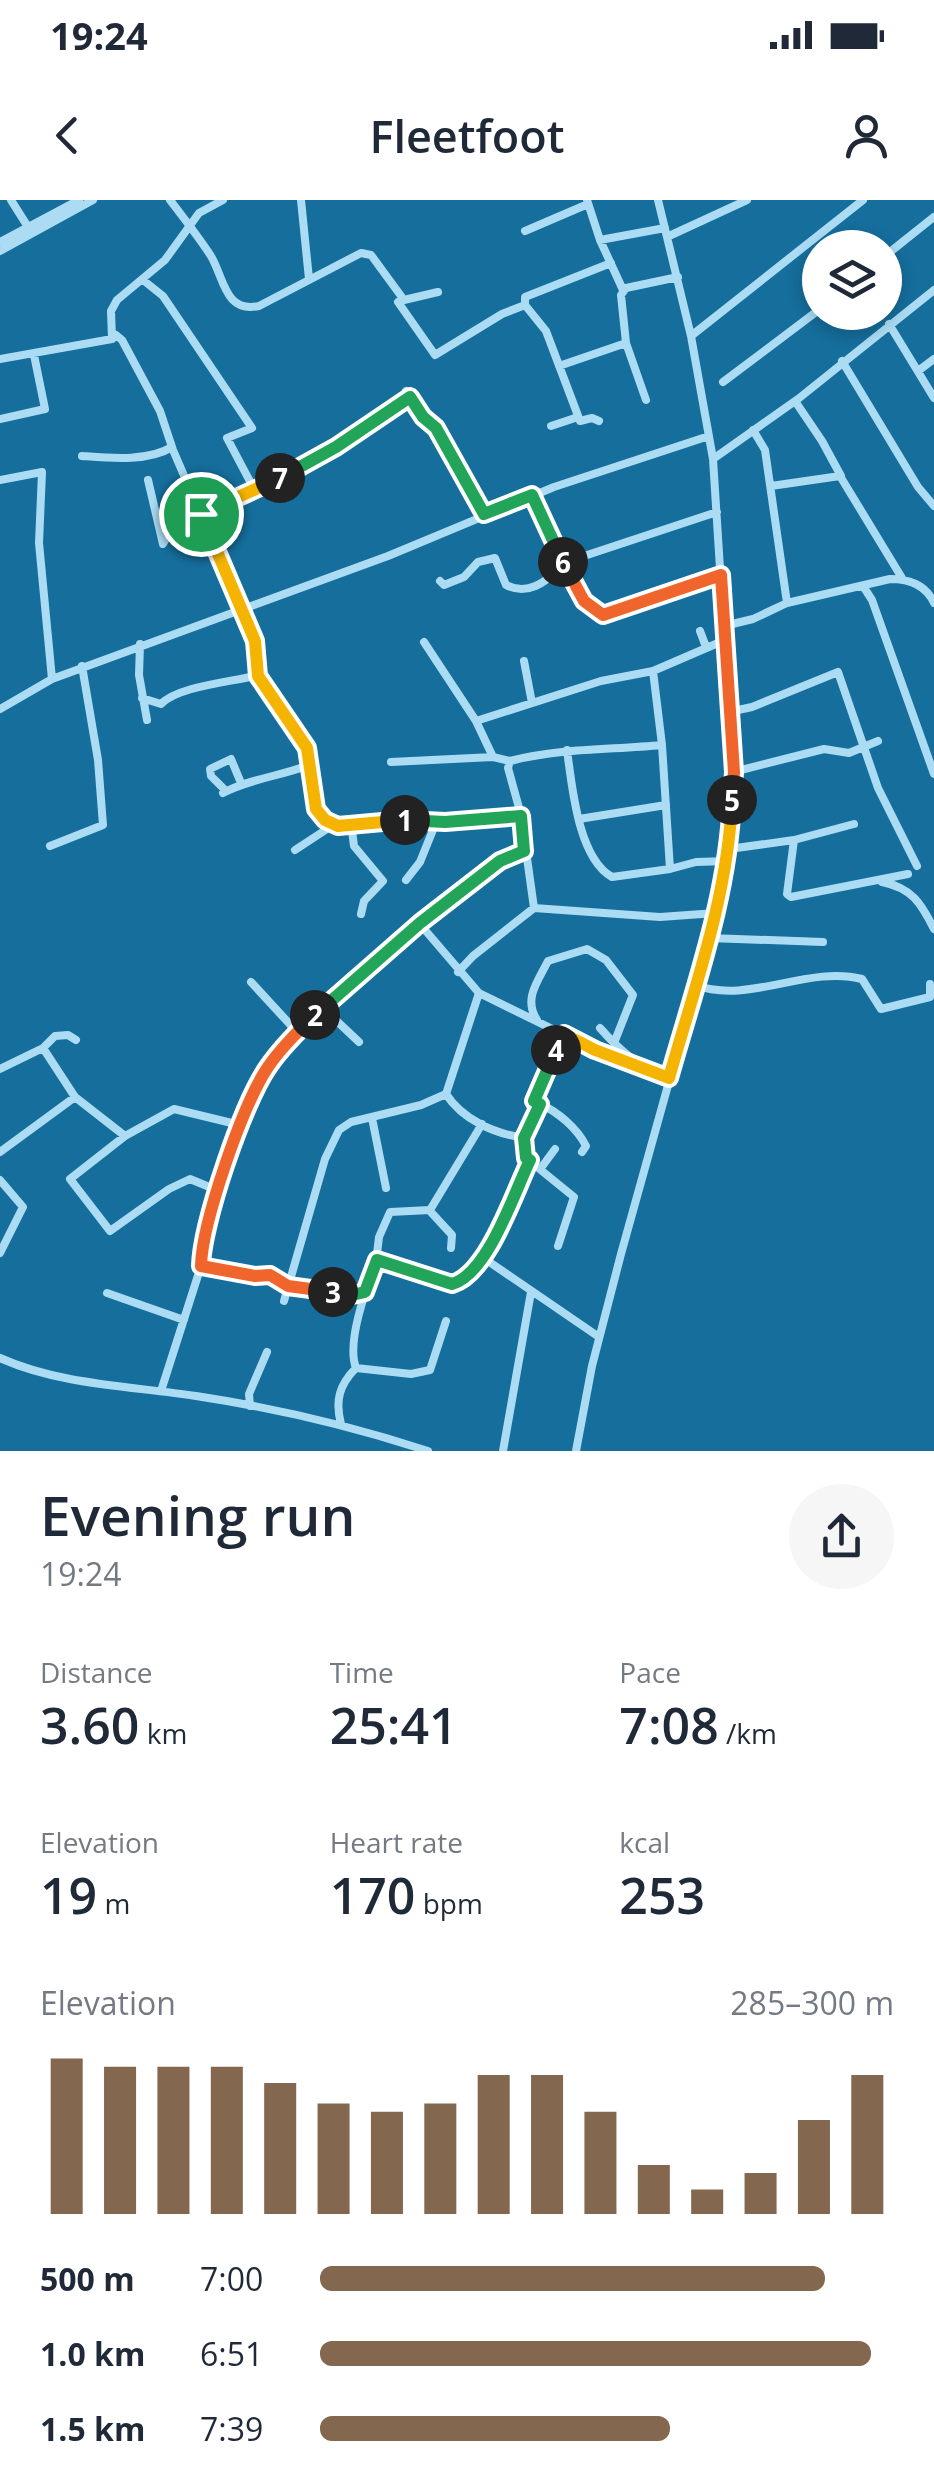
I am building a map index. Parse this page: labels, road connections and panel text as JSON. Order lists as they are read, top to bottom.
{
  "page": {
    "status": "19:24",
    "header": "Fleetfoot",
    "pins": [
      "7",
      "6",
      "5",
      "1",
      "2",
      "4",
      "3"
    ],
    "heading": ["Evening run", "19:24"],
    "stats": [
      ["Distance", "3.60 km"],
      ["Time", "25:41"],
      ["Pace", "7:08 /km"],
      ["Elevation", "19 m"],
      ["Heart rate", "170 bpm"],
      ["kcal", "253"]
    ],
    "chart": ["Elevation", "285–300 m"],
    "list": [
      {
        "name": "500 m",
        "note": "7:00"
      },
      {
        "name": "1.0 km",
        "note": "6:51"
      },
      {
        "name": "1.5 km",
        "note": "7:39"
      }
    ]
  }
}
